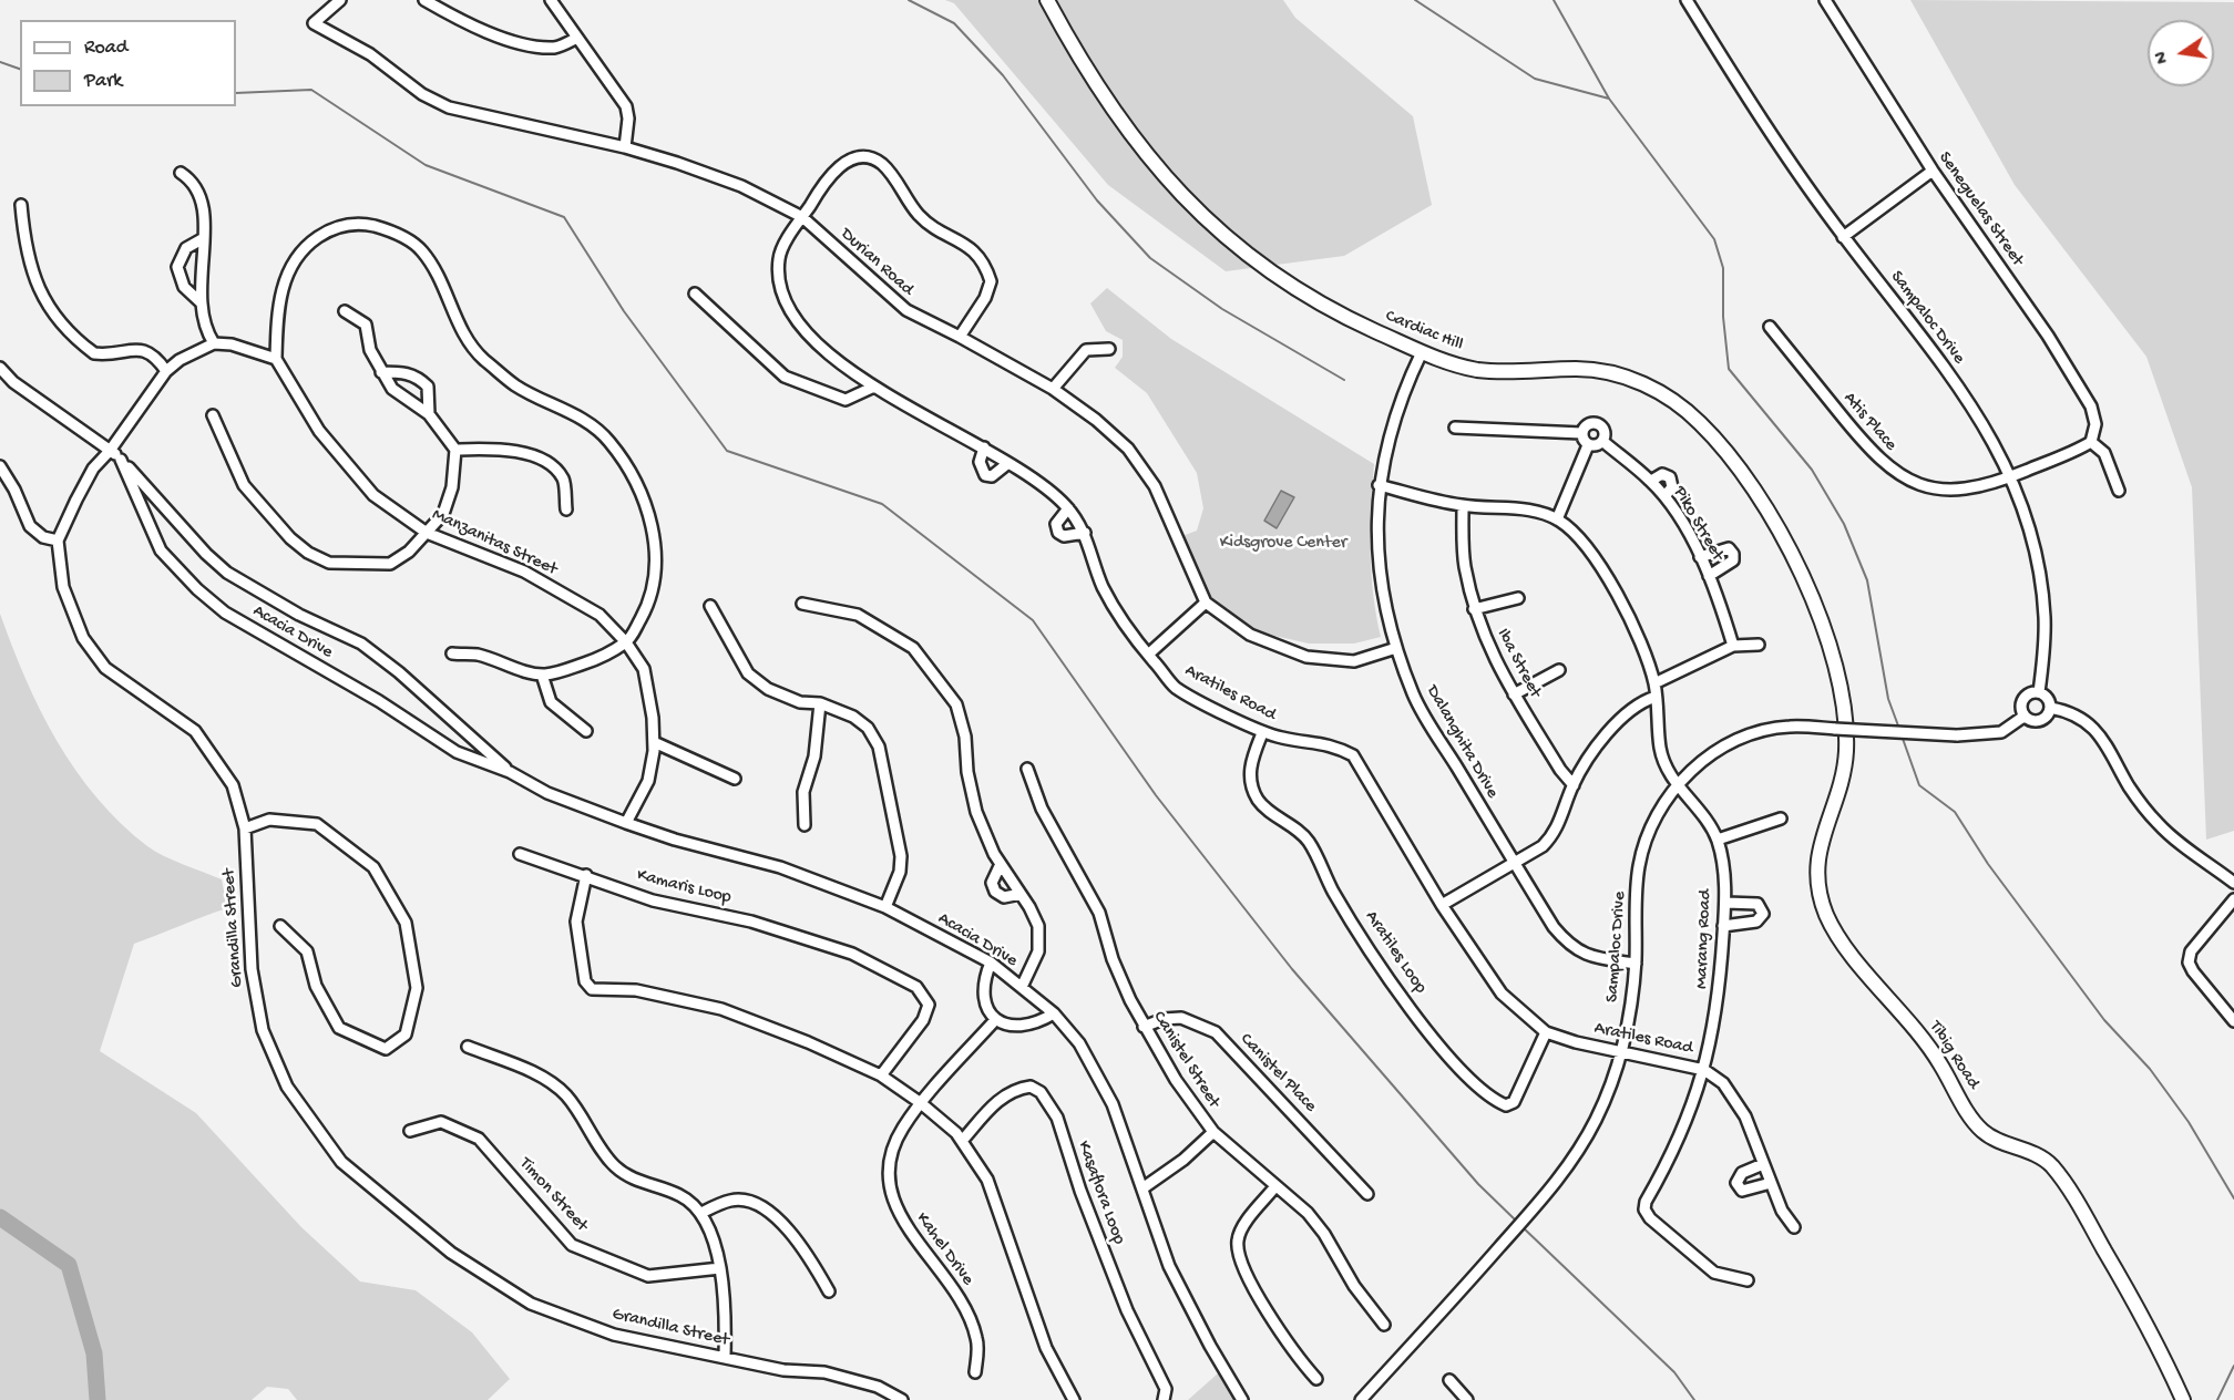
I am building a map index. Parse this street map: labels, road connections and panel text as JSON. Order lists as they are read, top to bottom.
{
  "streets": {
    "main road": ["Cardiac Hill", "Tibig Road"],
    "street": [
      "Seneguelas Street",
      "Durian Road",
      "Sampaloc Drive",
      "Atis Place",
      "Piko Street",
      "Manzanitas Street",
      "Acacia Drive",
      "Iba Street",
      "Aratiles Road",
      "Dalanghita Drive",
      "Kamaris Loop",
      "Grandilla Street",
      "Marang Road",
      "Aratiles Loop",
      "Canistel Street",
      "Canistel Place",
      "Kasaflora Loop",
      "Timon Street",
      "Kahel Drive"
    ]
  },
  "crossings": [
    ["Seneguelas Street", "Atis Place"],
    ["Durian Road", "Aratiles Road"],
    ["Durian Road", "Dalanghita Drive"],
    ["Sampaloc Drive", "Atis Place"],
    ["Sampaloc Drive", "Aratiles Road"],
    ["Sampaloc Drive", "Dalanghita Drive"],
    ["Sampaloc Drive", "Marang Road"],
    ["Cardiac Hill", "Dalanghita Drive"],
    ["Cardiac Hill", "Tibig Road"],
    ["Manzanitas Street", "Acacia Drive"],
    ["Iba Street", "Marang Road"],
    ["Aratiles Road", "Marang Road"],
    ["Aratiles Road", "Aratiles Loop"],
    ["Dalanghita Drive", "Marang Road"],
    ["Canistel Street", "Canistel Place"]
  ],
  "parks": ["Kidsgrove Center"],
  "legend": ["Road", "Park"],
  "north": "left"
}
